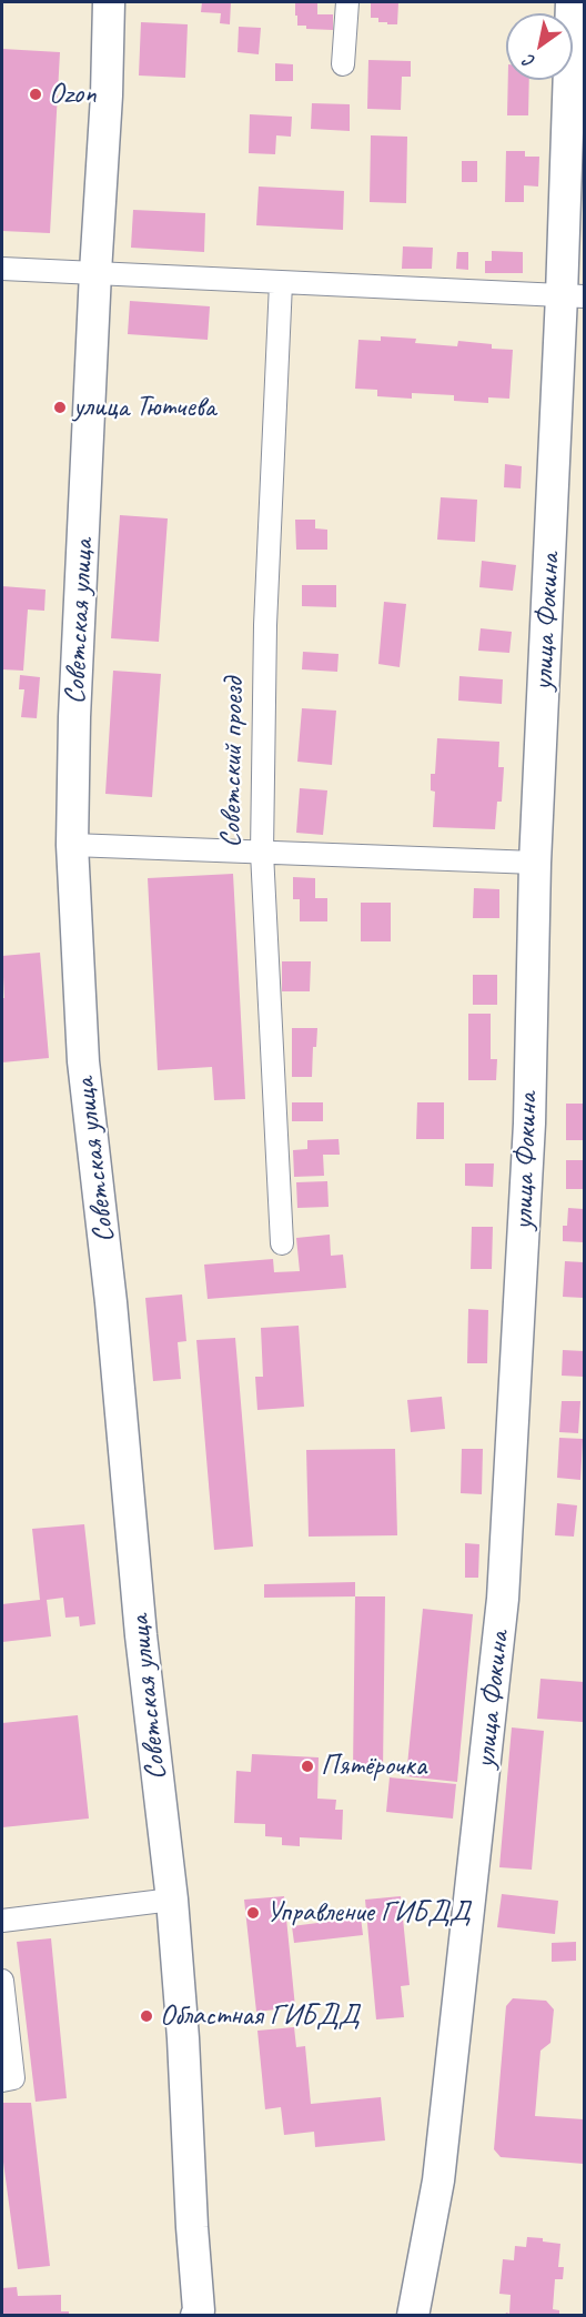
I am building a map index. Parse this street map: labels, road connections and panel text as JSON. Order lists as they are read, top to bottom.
{
  "streets": {
    "main road": ["Советская улица", "улица Фокина"],
    "street": ["Советский проезд"]
  },
  "places": [
    "Ozon",
    "улица Тютчева",
    "Пятёрочка",
    "Управление ГИБДД",
    "Областная ГИБДД"
  ],
  "north": "bottom left"
}
